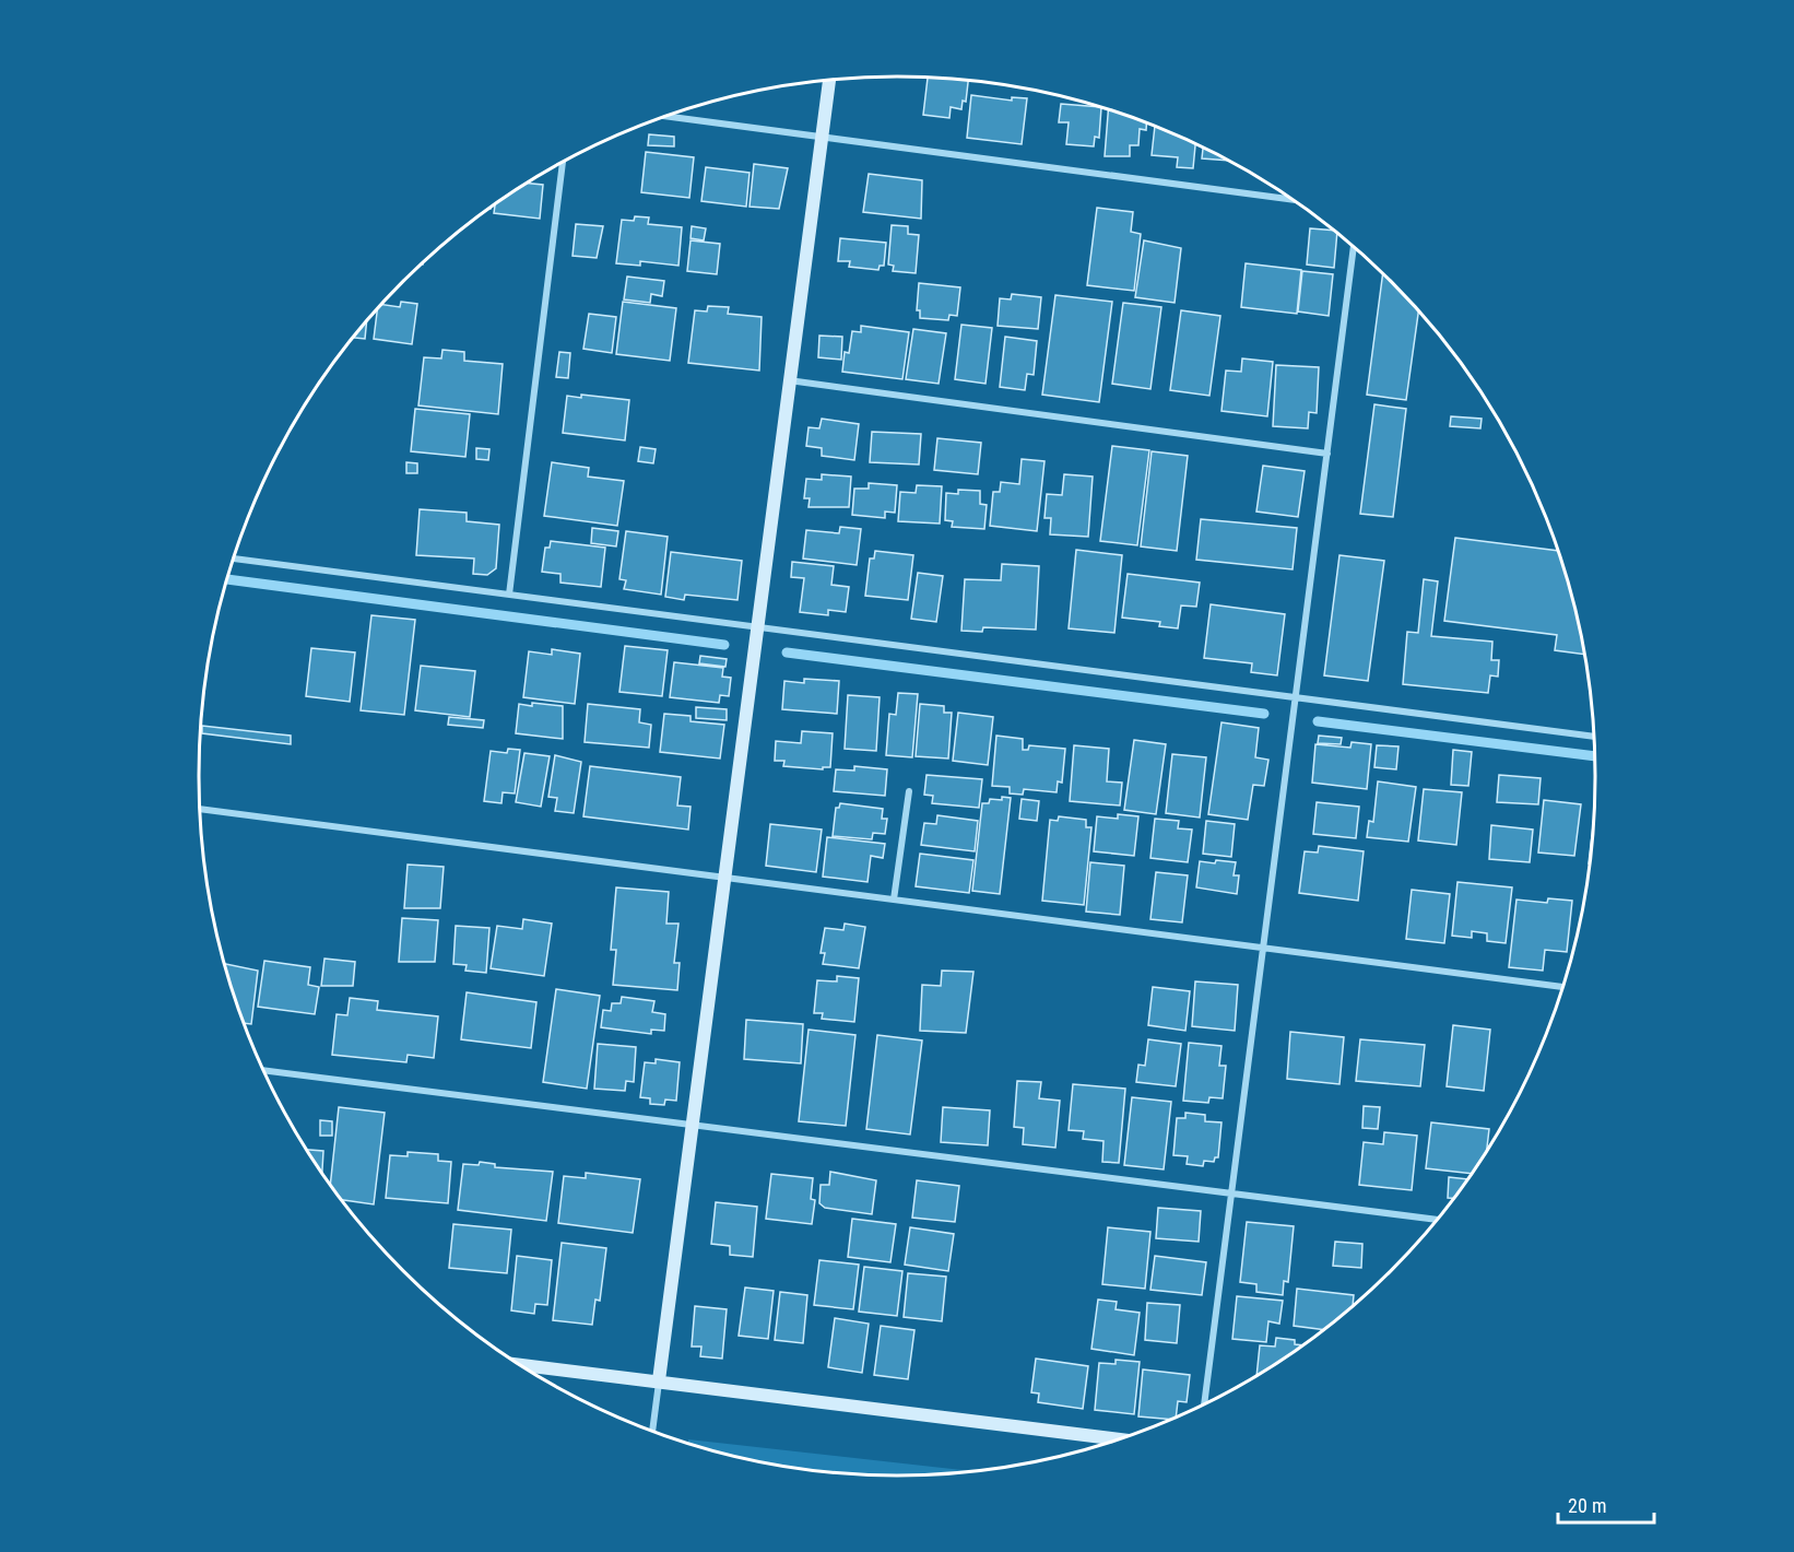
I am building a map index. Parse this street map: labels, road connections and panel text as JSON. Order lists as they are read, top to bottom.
{
  "scale_bar": "20 m"
}
